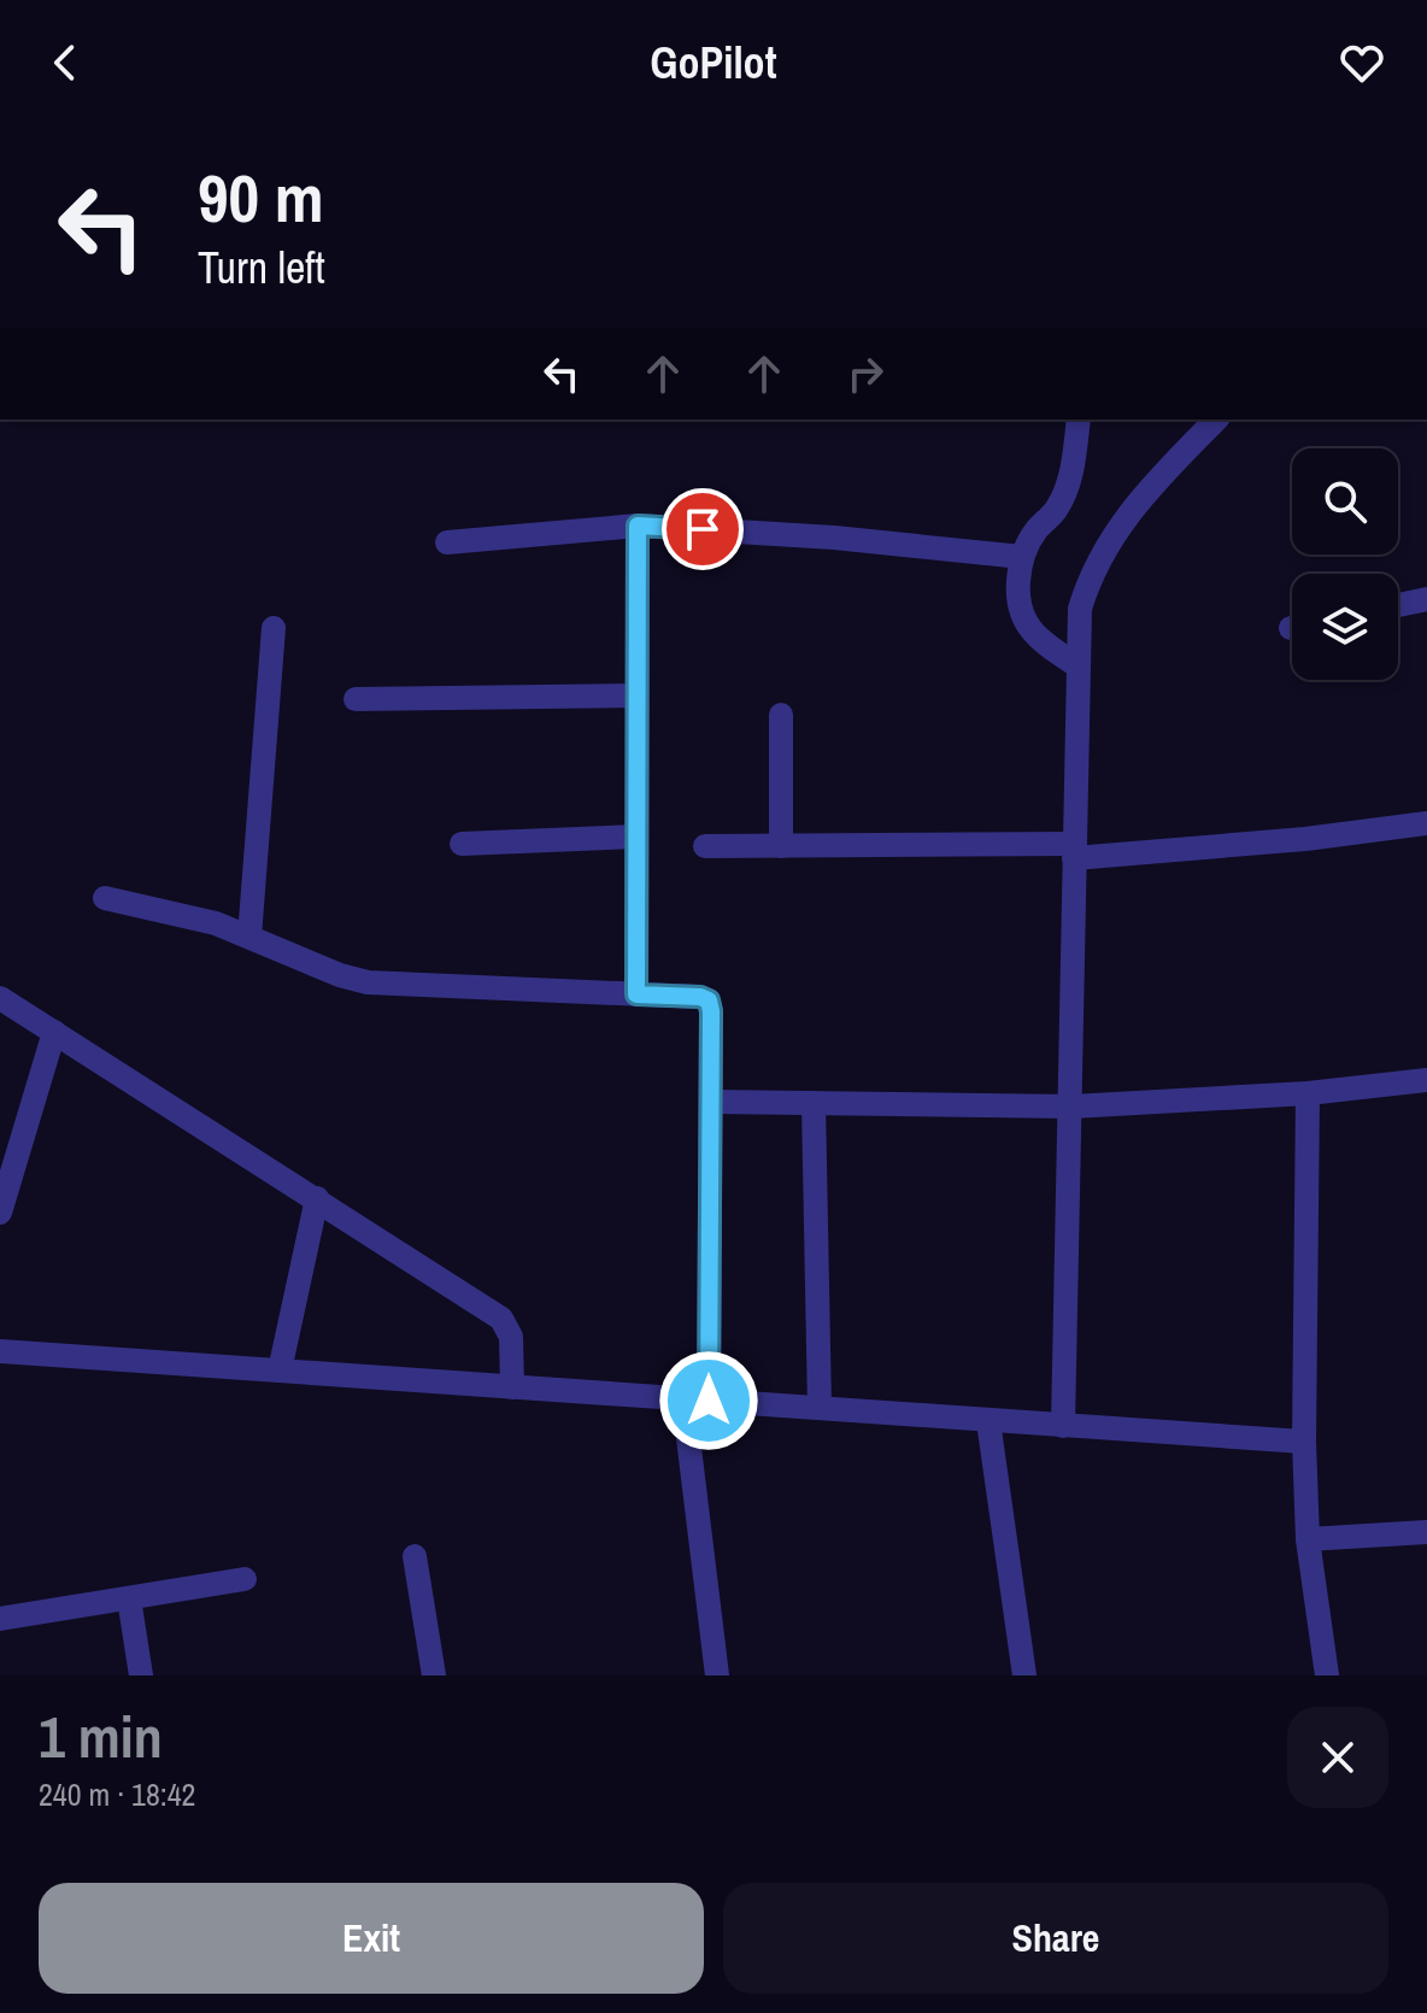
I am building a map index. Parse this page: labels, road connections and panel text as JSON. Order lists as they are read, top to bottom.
{
  "page": {
    "header": "GoPilot",
    "turn": ["90 m", "Turn left"],
    "heading": ["1 min", "240 m · 18:42"],
    "buttons": ["Exit", "Share"]
  }
}
